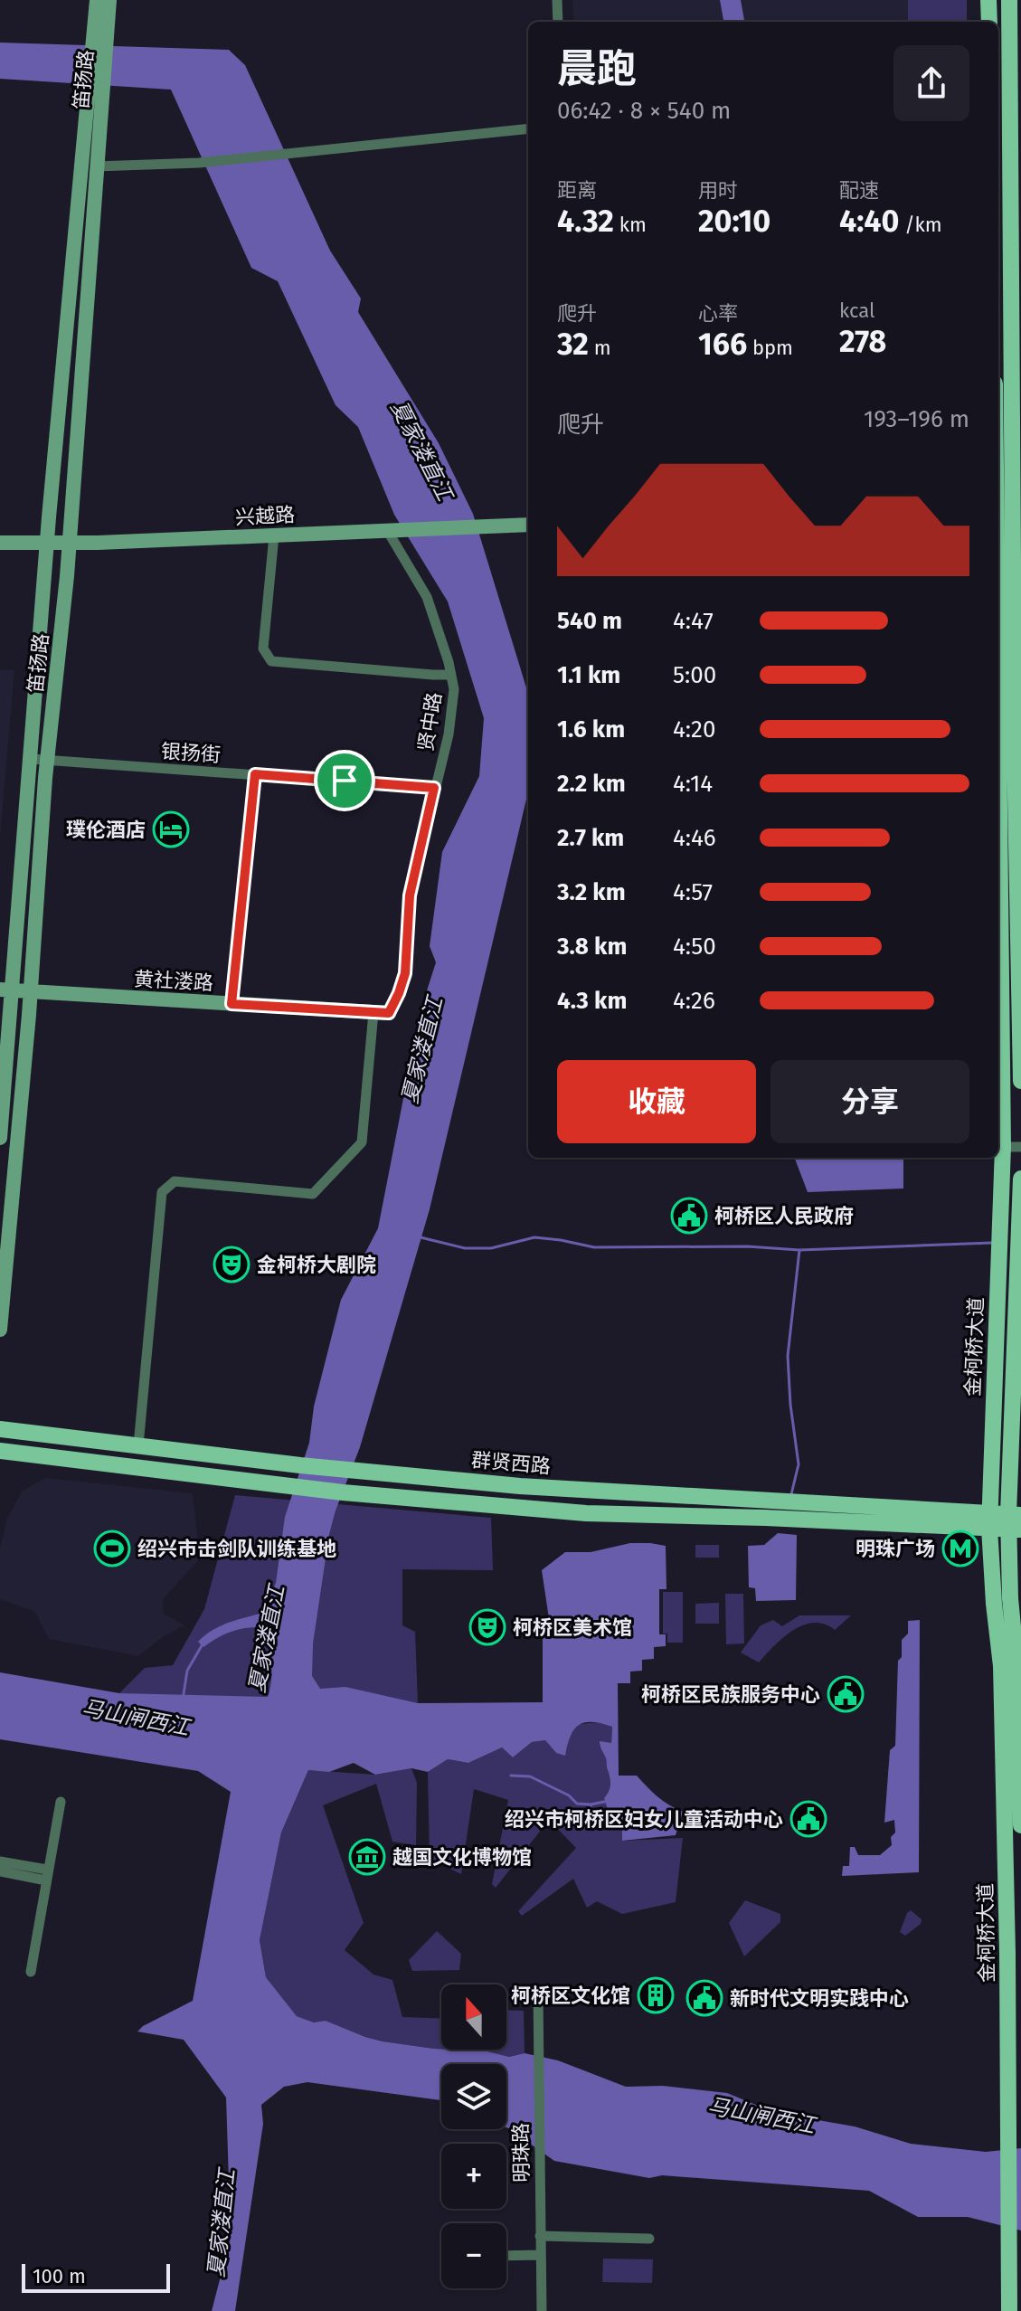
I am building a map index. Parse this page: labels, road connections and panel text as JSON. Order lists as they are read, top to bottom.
{
  "streets": {
    "main road": ["金柯桥大道", "群贤西路"],
    "street": [
      "笛扬路",
      "兴越路",
      "贤中路",
      "银扬街",
      "黄社溇路",
      "明珠路"
    ]
  },
  "crossings": [
    ["笛扬路", "兴越路"],
    ["笛扬路", "银扬街"],
    ["笛扬路", "黄社溇路"],
    ["兴越路", "贤中路"],
    ["贤中路", "银扬街"],
    ["贤中路", "黄社溇路"],
    ["贤中路", "群贤西路"],
    ["金柯桥大道", "群贤西路"]
  ],
  "water": ["夏家溇直江", "马山闸西江"],
  "places": {
    "hotel": ["璞伦酒店"],
    "public building": [
      "柯桥区人民政府",
      "柯桥区民族服务中心",
      "绍兴市柯桥区妇女儿童活动中心",
      "新时代文明实践中心"
    ],
    "theatre": ["金柯桥大剧院", "柯桥区美术馆"],
    "sports": ["绍兴市击剑队训练基地"],
    "metro station": ["明珠广场"],
    "museum": ["越国文化博物馆"],
    "building": ["柯桥区文化馆"]
  },
  "scale_bar": "100 m",
  "north": "top",
  "page": {
    "heading": ["晨跑", "06:42 · 8 × 540 m"],
    "stats": [
      ["距离", "4.32 km"],
      ["用时", "20:10"],
      ["配速", "4:40 /km"],
      ["爬升", "32 m"],
      ["心率", "166 bpm"],
      ["kcal", "278"]
    ],
    "chart": ["爬升", "193–196 m"],
    "list": [
      {
        "name": "540 m",
        "note": "4:47"
      },
      {
        "name": "1.1 km",
        "note": "5:00"
      },
      {
        "name": "1.6 km",
        "note": "4:20"
      },
      {
        "name": "2.2 km",
        "note": "4:14"
      },
      {
        "name": "2.7 km",
        "note": "4:46"
      },
      {
        "name": "3.2 km",
        "note": "4:57"
      },
      {
        "name": "3.8 km",
        "note": "4:50"
      },
      {
        "name": "4.3 km",
        "note": "4:26"
      }
    ],
    "buttons": ["收藏", "分享"],
    "map_buttons": ["+", "−"],
    "scale": "100 m"
  }
}
